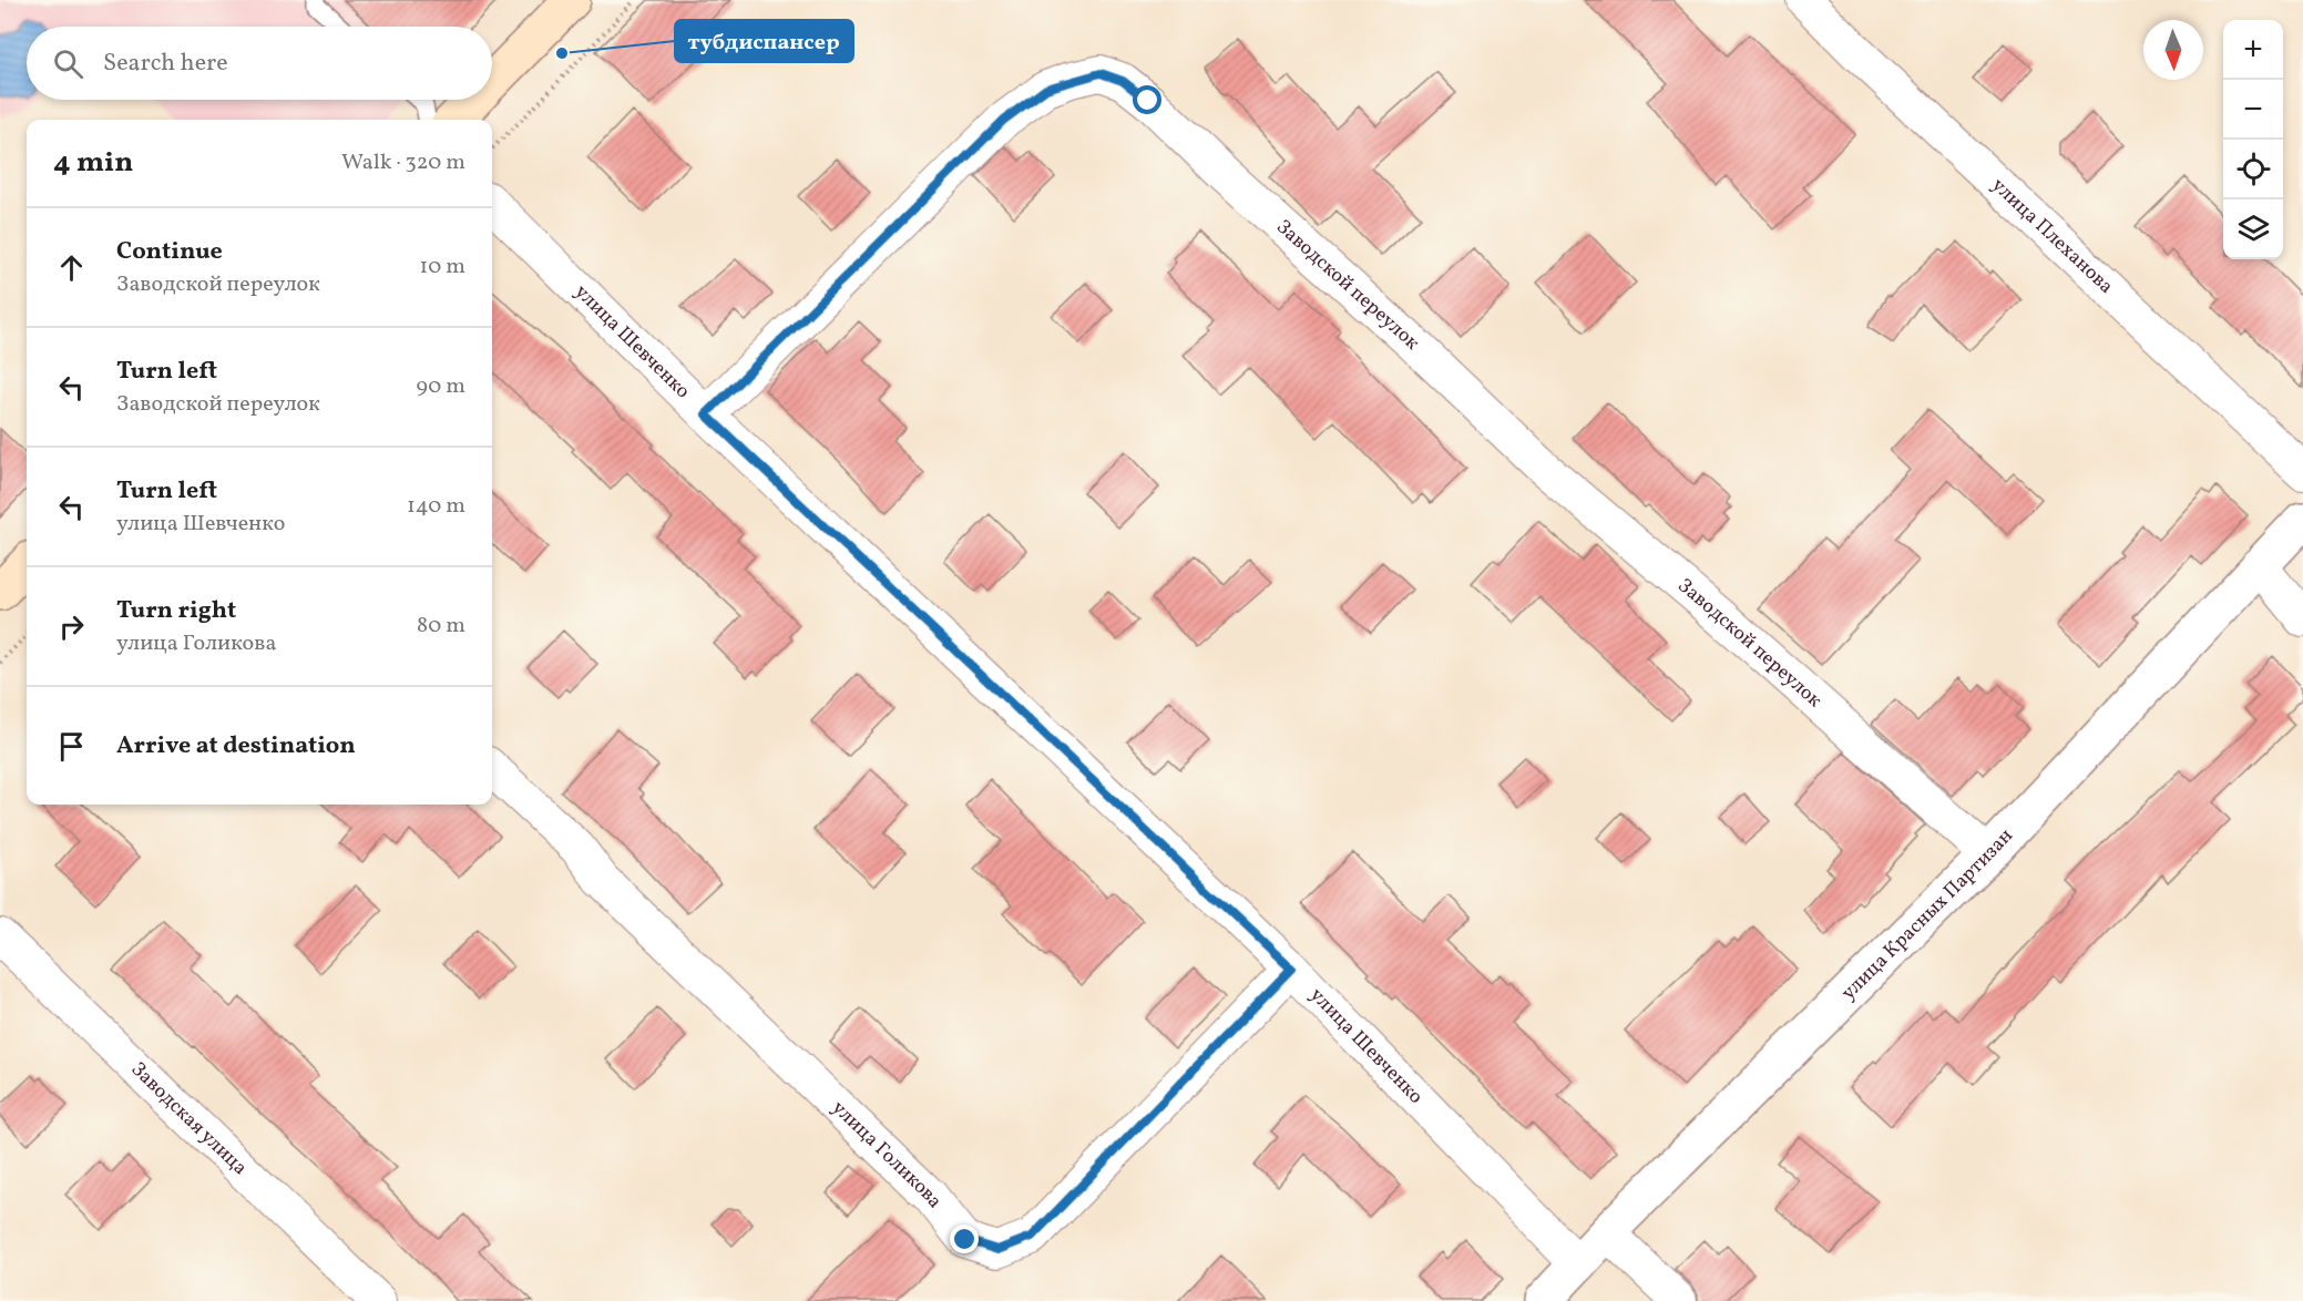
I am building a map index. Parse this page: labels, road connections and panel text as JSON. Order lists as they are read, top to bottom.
{
  "streets": {
    "street": [
      "улица Плеханова",
      "Заводской переулок",
      "улица Шевченко",
      "улица Красных Партизан",
      "Заводская улица",
      "улица Голикова"
    ]
  },
  "crossings": [
    ["Заводской переулок", "улица Шевченко"],
    ["Заводской переулок", "улица Красных Партизан"],
    ["улица Шевченко", "улица Красных Партизан"],
    ["улица Шевченко", "улица Голикова"]
  ],
  "places": ["тубдиспансер"],
  "north": "bottom",
  "page": {
    "map_buttons": ["+", "−"],
    "search": "Search here",
    "heading": ["4 min", "Walk · 320 m"],
    "list": [
      ["Continue", "Заводской переулок", "10 m"],
      ["Turn left", "Заводской переулок", "90 m"],
      ["Turn left", "улица Шевченко", "140 m"],
      ["Turn right", "улица Голикова", "80 m"],
      "Arrive at destination"
    ]
  }
}
